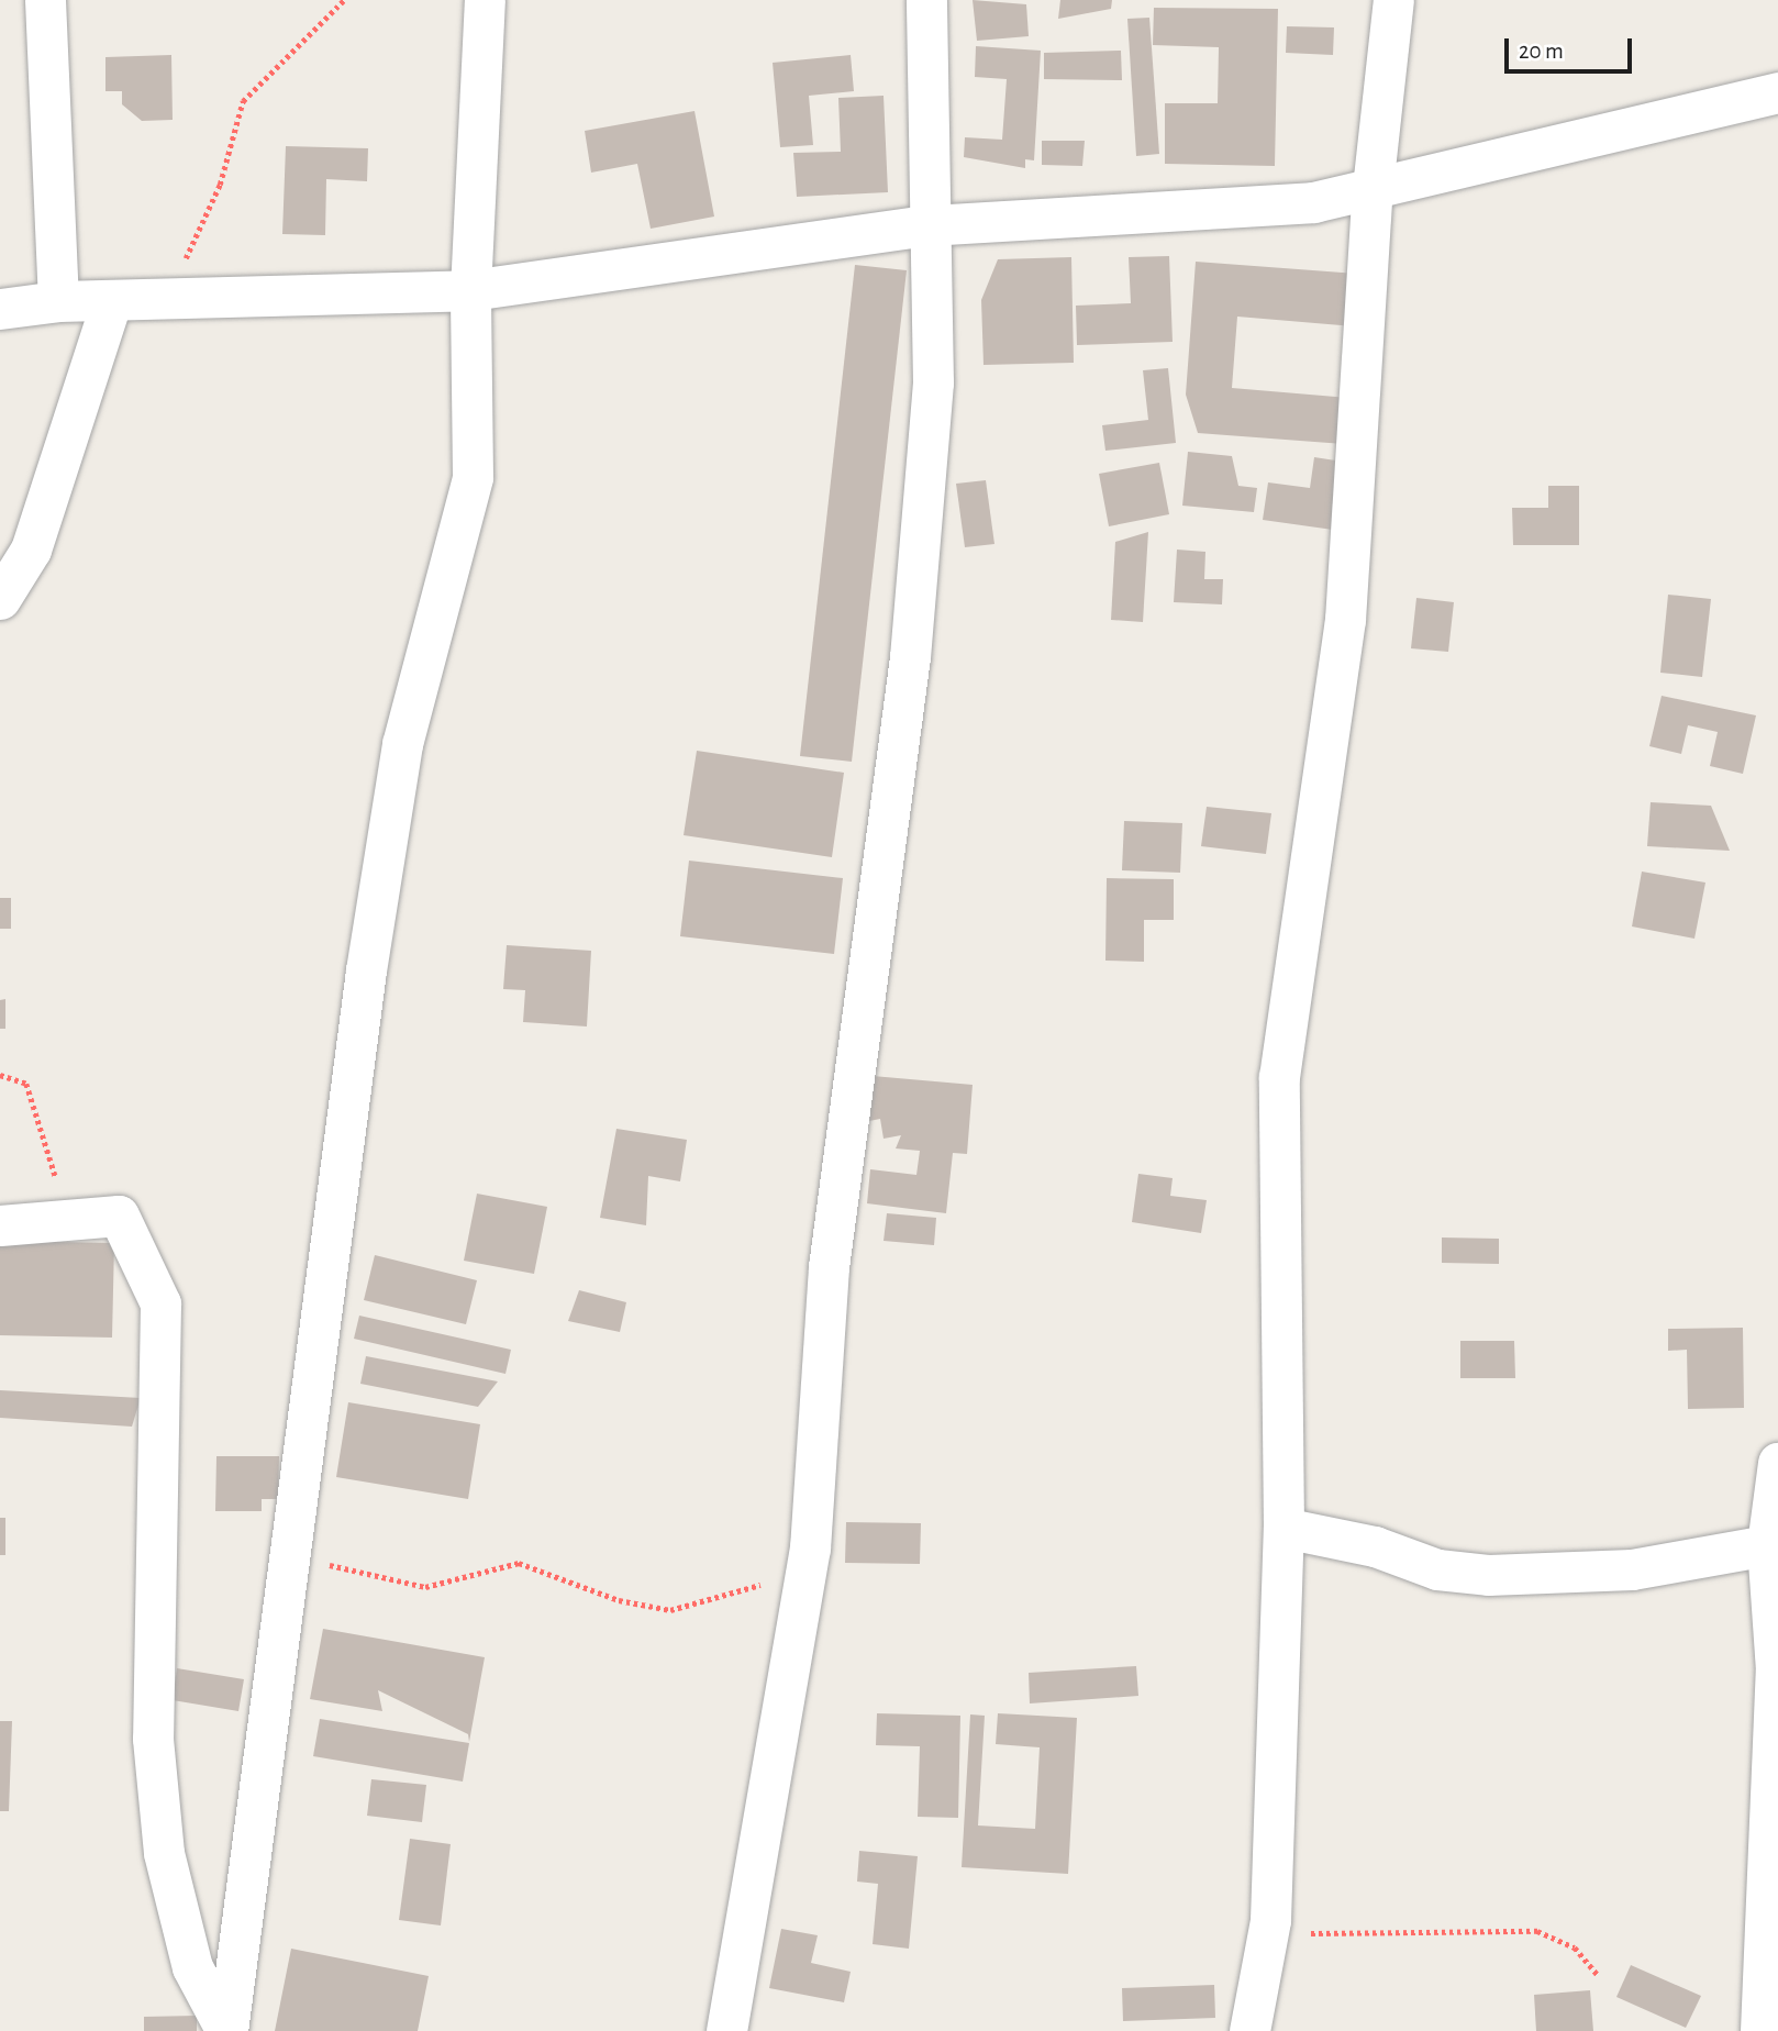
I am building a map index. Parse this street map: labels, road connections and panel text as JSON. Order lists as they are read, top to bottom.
{
  "scale_bar": "20 m"
}
